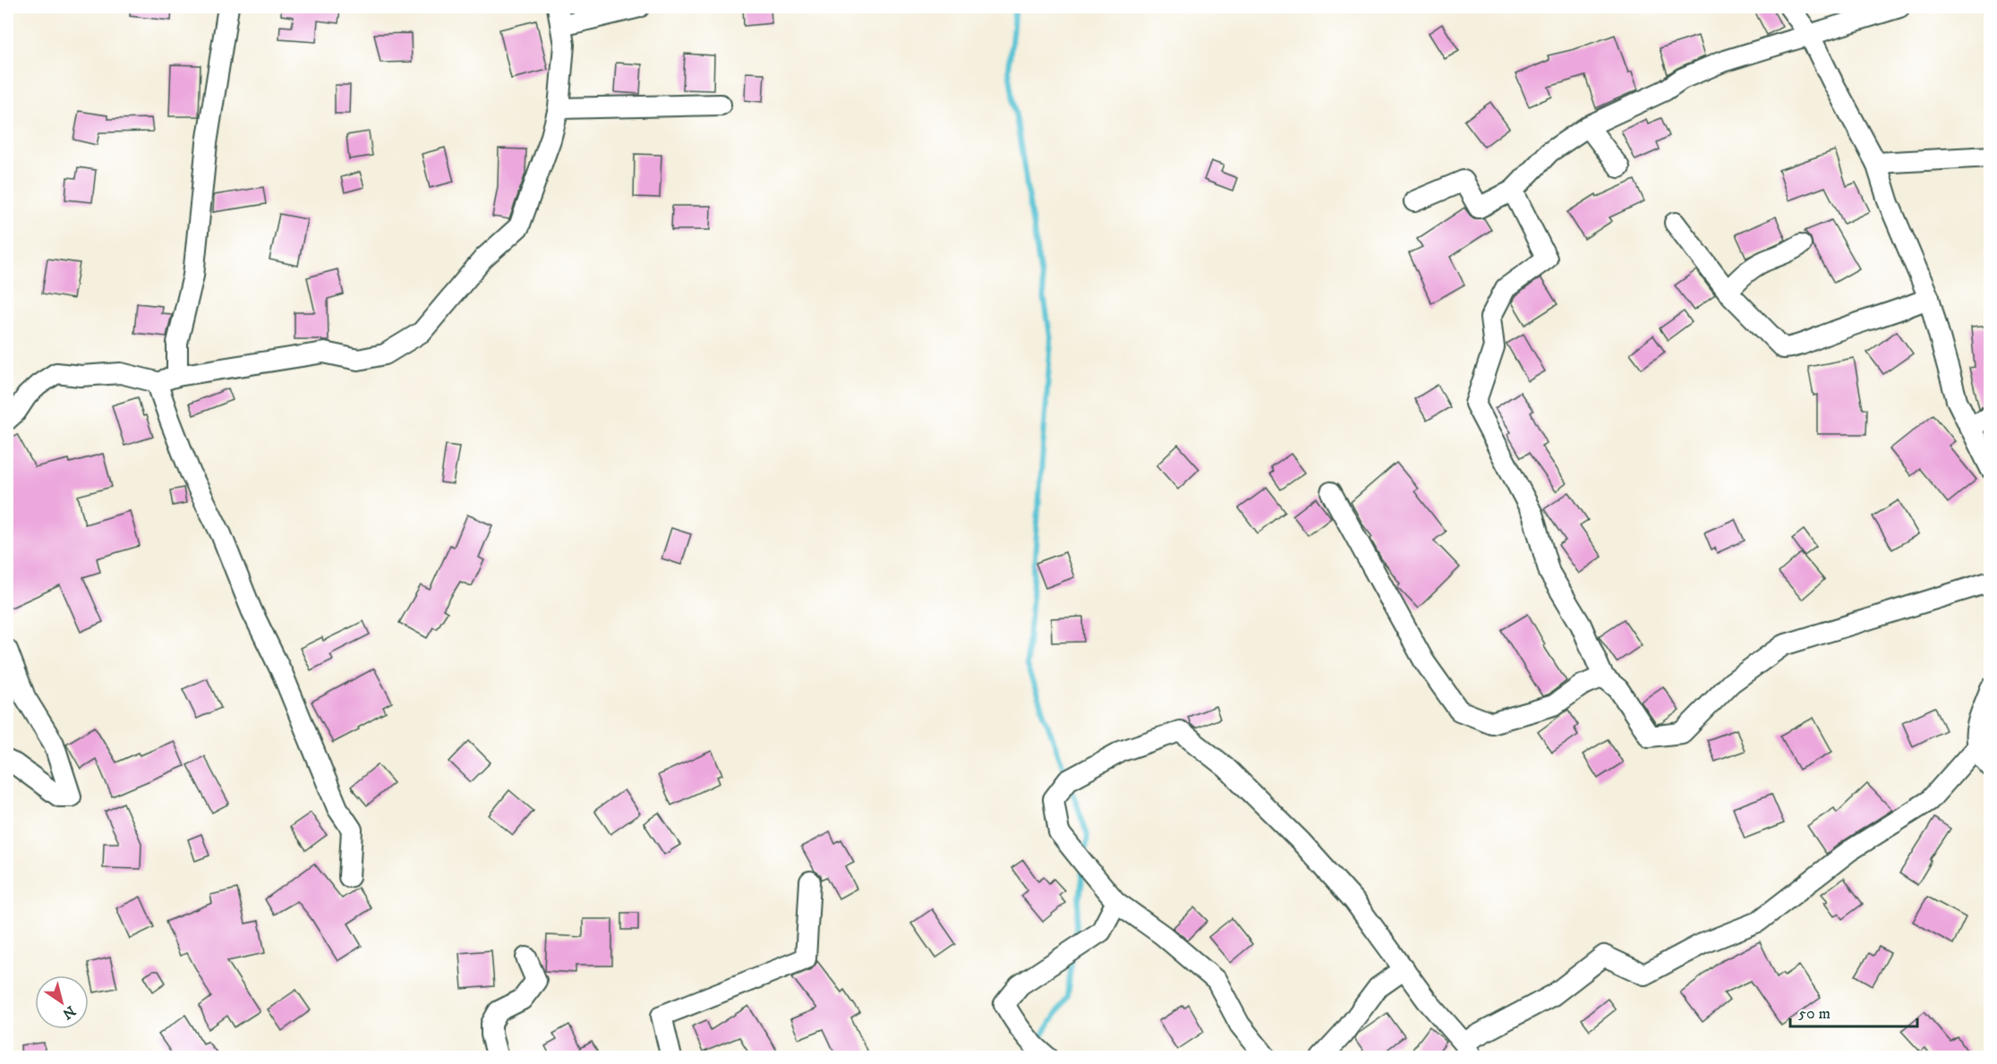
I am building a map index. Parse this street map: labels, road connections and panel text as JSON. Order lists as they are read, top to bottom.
{
  "scale_bar": "50 m",
  "north": "bottom right"
}
